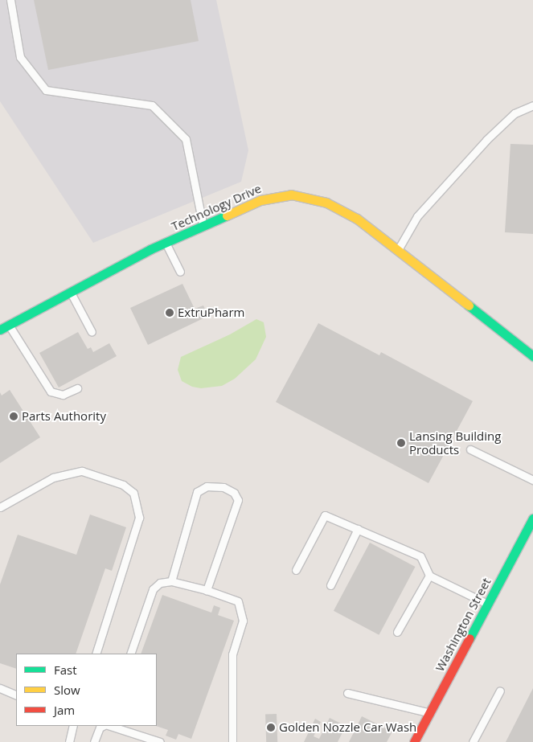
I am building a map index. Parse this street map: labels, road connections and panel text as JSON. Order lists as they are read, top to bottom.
{
  "streets": {
    "street": ["Technology Drive", "Washington Street"]
  },
  "places": [
    "ExtruPharm",
    "Parts Authority",
    "Lansing Building Products",
    "Golden Nozzle Car Wash"
  ],
  "legend": ["Fast", "Slow", "Jam"]
}
